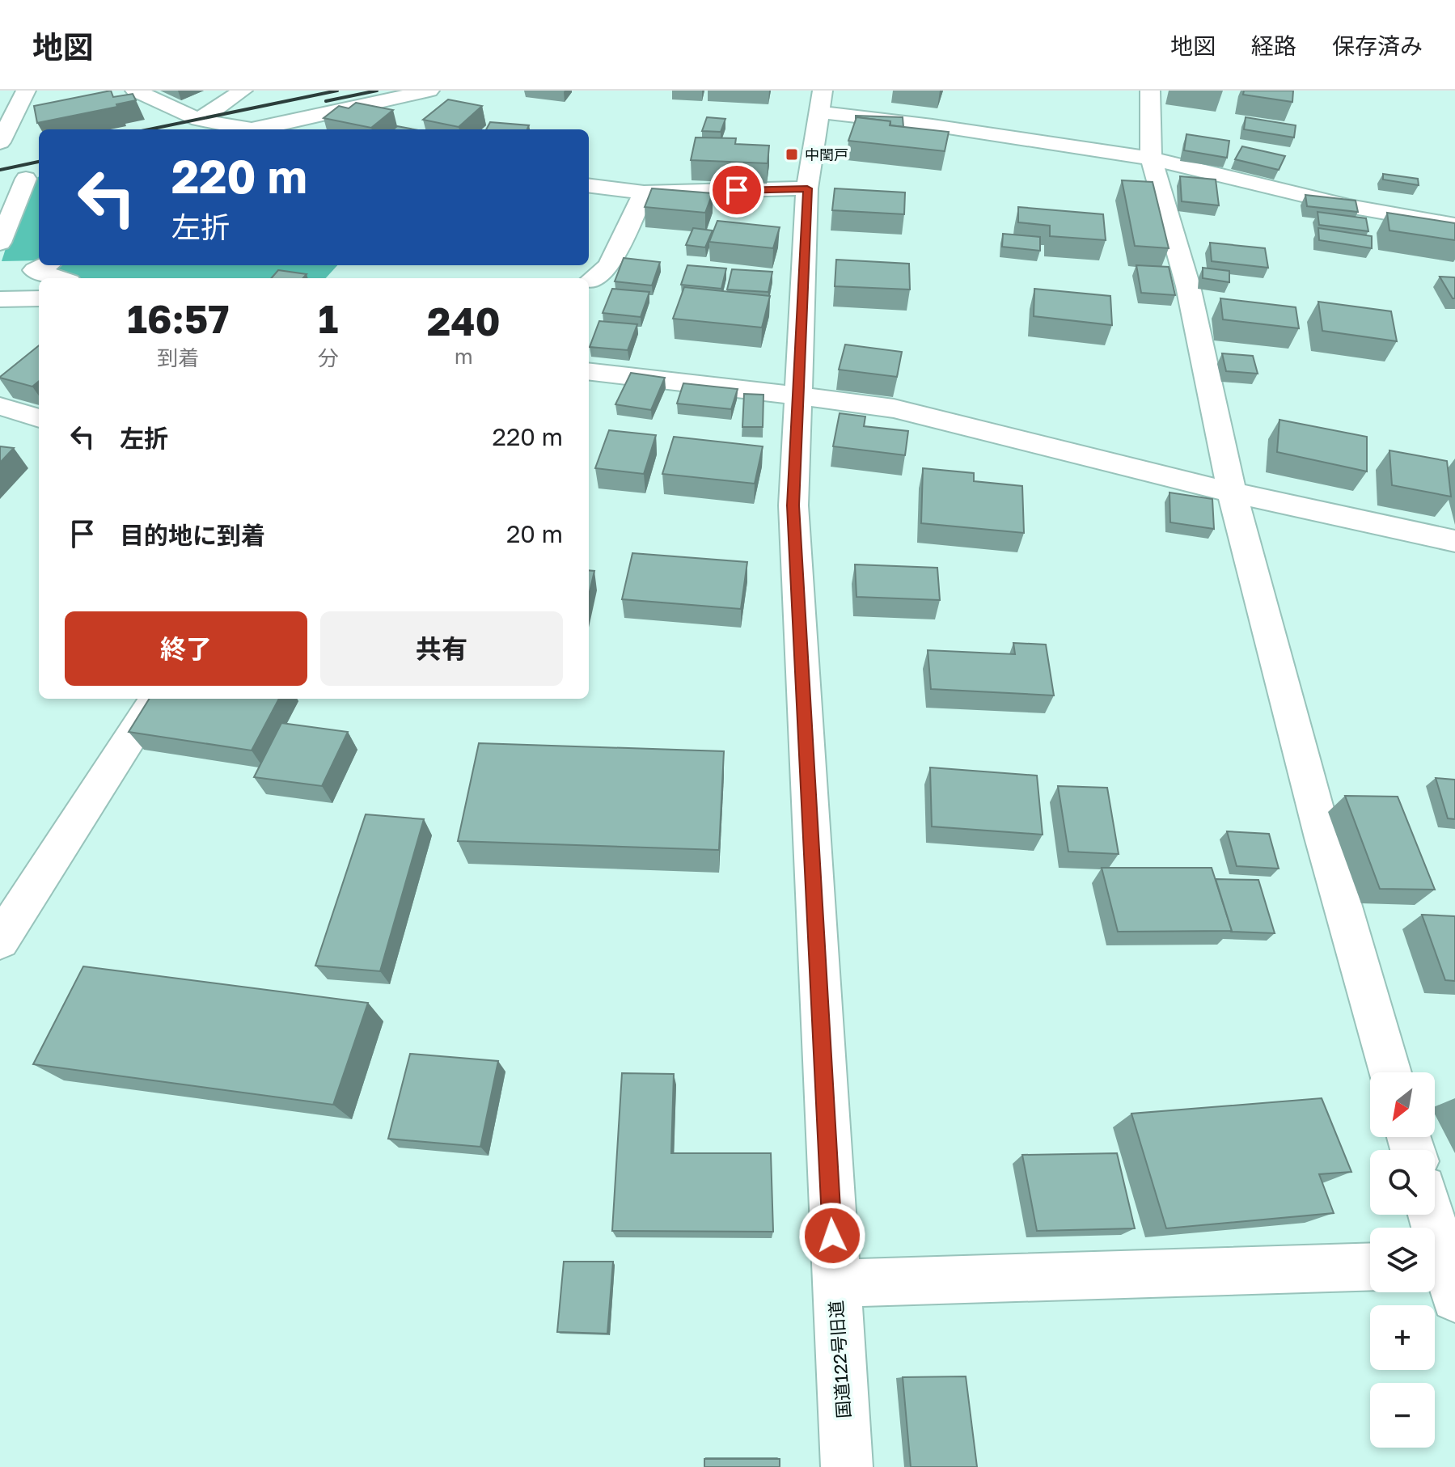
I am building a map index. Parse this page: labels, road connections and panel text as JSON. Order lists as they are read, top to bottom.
{
  "streets": {
    "main road": ["国道122号旧道"]
  },
  "places": {
    "transit": ["中閏戸"]
  },
  "north": "bottom left",
  "page": {
    "header": "地図",
    "nav": ["地図", "経路", "保存済み"],
    "turn": ["220 m", "左折"],
    "eta": [
      "16:57",
      "到着",
      "1",
      "分",
      "240",
      "m"
    ],
    "list": [
      {
        "name": "左折",
        "value": "220 m"
      },
      {
        "name": "目的地に到着",
        "value": "20 m"
      }
    ],
    "buttons": ["終了", "共有"],
    "map_buttons": ["+", "−"]
  }
}
